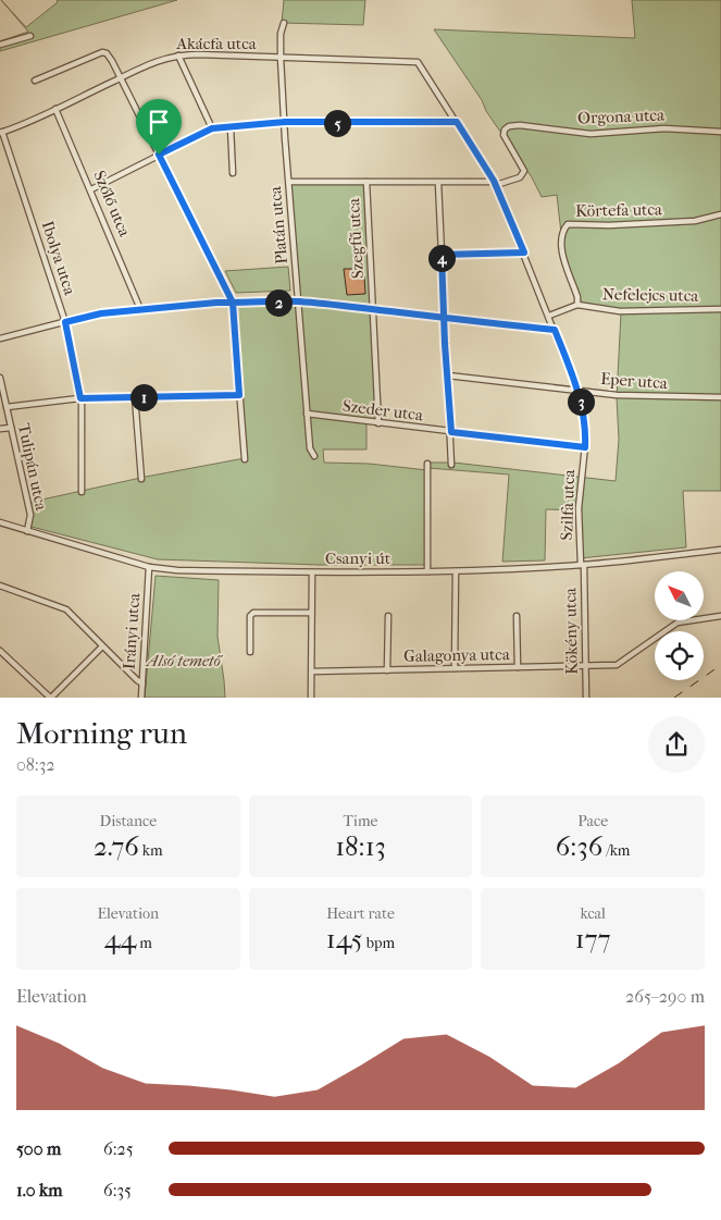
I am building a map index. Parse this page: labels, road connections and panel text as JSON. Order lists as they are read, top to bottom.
{
  "streets": {
    "street": [
      "Akácfa utca",
      "Orgona utca",
      "Szőlő utca",
      "Körtefa utca",
      "Platán utca",
      "Szegfű utca",
      "Ibolya utca",
      "Nefelejcs utca",
      "Eper utca",
      "Szeder utca",
      "Tulipán utca",
      "Szilfa utca",
      "Csanyi út",
      "Irányi utca",
      "Kökény utca",
      "Galagonya utca"
    ]
  },
  "crossings": [
    ["Akácfa utca", "Szőlő utca"],
    ["Akácfa utca", "Platán utca"],
    ["Akácfa utca", "Ibolya utca"],
    ["Akácfa utca", "Szilfa utca"],
    ["Orgona utca", "Platán utca"],
    ["Orgona utca", "Szegfű utca"],
    ["Orgona utca", "Szilfa utca"],
    ["Körtefa utca", "Nefelejcs utca"],
    ["Platán utca", "Szeder utca"],
    ["Szegfű utca", "Szeder utca"],
    ["Nefelejcs utca", "Szilfa utca"],
    ["Eper utca", "Szilfa utca"],
    ["Szeder utca", "Szilfa utca"],
    ["Tulipán utca", "Csanyi út"],
    ["Szilfa utca", "Csanyi út"],
    ["Szilfa utca", "Kökény utca"],
    ["Csanyi út", "Irányi utca"],
    ["Csanyi út", "Kökény utca"],
    ["Kökény utca", "Galagonya utca"]
  ],
  "parks": ["Alsó temető"],
  "north": "top left",
  "page": {
    "pins": [
      "5",
      "4",
      "2",
      "1",
      "3"
    ],
    "heading": ["Morning run", "08:32"],
    "stats": [
      ["Distance", "2.76 km"],
      ["Time", "18:13"],
      ["Pace", "6:36 /km"],
      ["Elevation", "44 m"],
      ["Heart rate", "145 bpm"],
      ["kcal", "177"]
    ],
    "chart": ["Elevation", "265–290 m"],
    "list": [
      {
        "name": "500 m",
        "note": "6:25"
      },
      {
        "name": "1.0 km",
        "note": "6:35"
      }
    ]
  }
}
